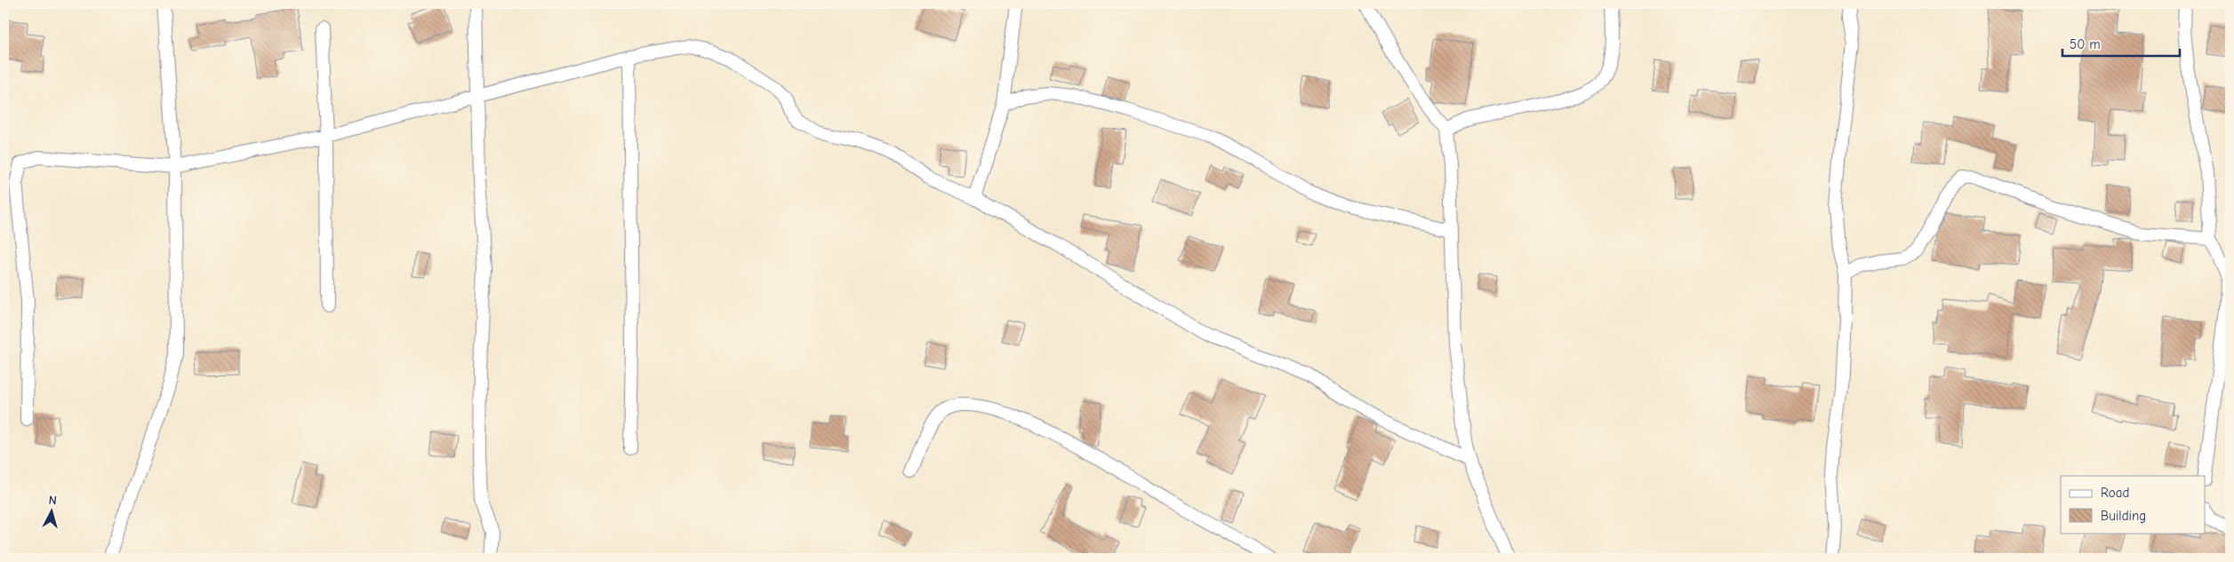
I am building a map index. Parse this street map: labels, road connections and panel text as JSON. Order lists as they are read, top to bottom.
{
  "legend": ["Road", "Building"],
  "scale_bar": "50 m",
  "north": "top"
}
